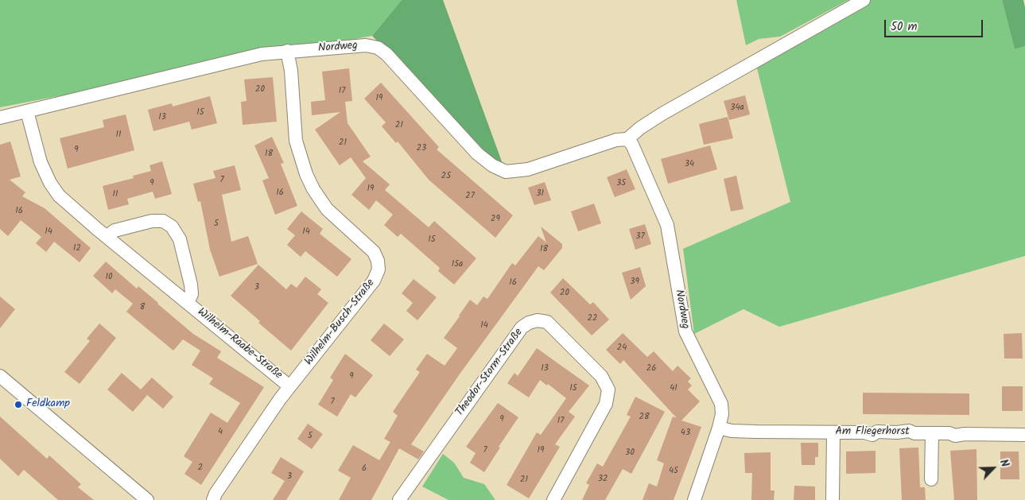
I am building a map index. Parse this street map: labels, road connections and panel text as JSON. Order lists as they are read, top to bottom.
{
  "streets": {
    "street": [
      "Nordweg",
      "Wilhelm-Busch-Straße",
      "Wilhelm-Raabe-Straße",
      "Theodor-Storm-Straße",
      "Am Fliegerhorst"
    ]
  },
  "crossings": [
    ["Nordweg", "Wilhelm-Busch-Straße"],
    ["Nordweg", "Wilhelm-Raabe-Straße"],
    ["Nordweg", "Am Fliegerhorst"],
    ["Wilhelm-Busch-Straße", "Wilhelm-Raabe-Straße"]
  ],
  "places": ["Feldkamp"],
  "house_numbers": [
    "20",
    "17",
    "19",
    "34a",
    "15",
    "13",
    "21",
    "11",
    "21",
    "23",
    "9",
    "18",
    "34",
    "25",
    "7",
    "9",
    "35",
    "19",
    "16",
    "31",
    "11",
    "27",
    "16",
    "29",
    "5",
    "14",
    "14",
    "37",
    "15",
    "12",
    "18",
    "15a",
    "10",
    "39",
    "16",
    "3",
    "20",
    "8",
    "22",
    "14",
    "24",
    "13",
    "26",
    "9",
    "15",
    "41",
    "7",
    "28",
    "9",
    "17",
    "4",
    "43",
    "5",
    "7",
    "19",
    "30",
    "2",
    "6",
    "45",
    "3",
    "32",
    "21"
  ],
  "scale_bar": "50 m",
  "north": "top right"
}
